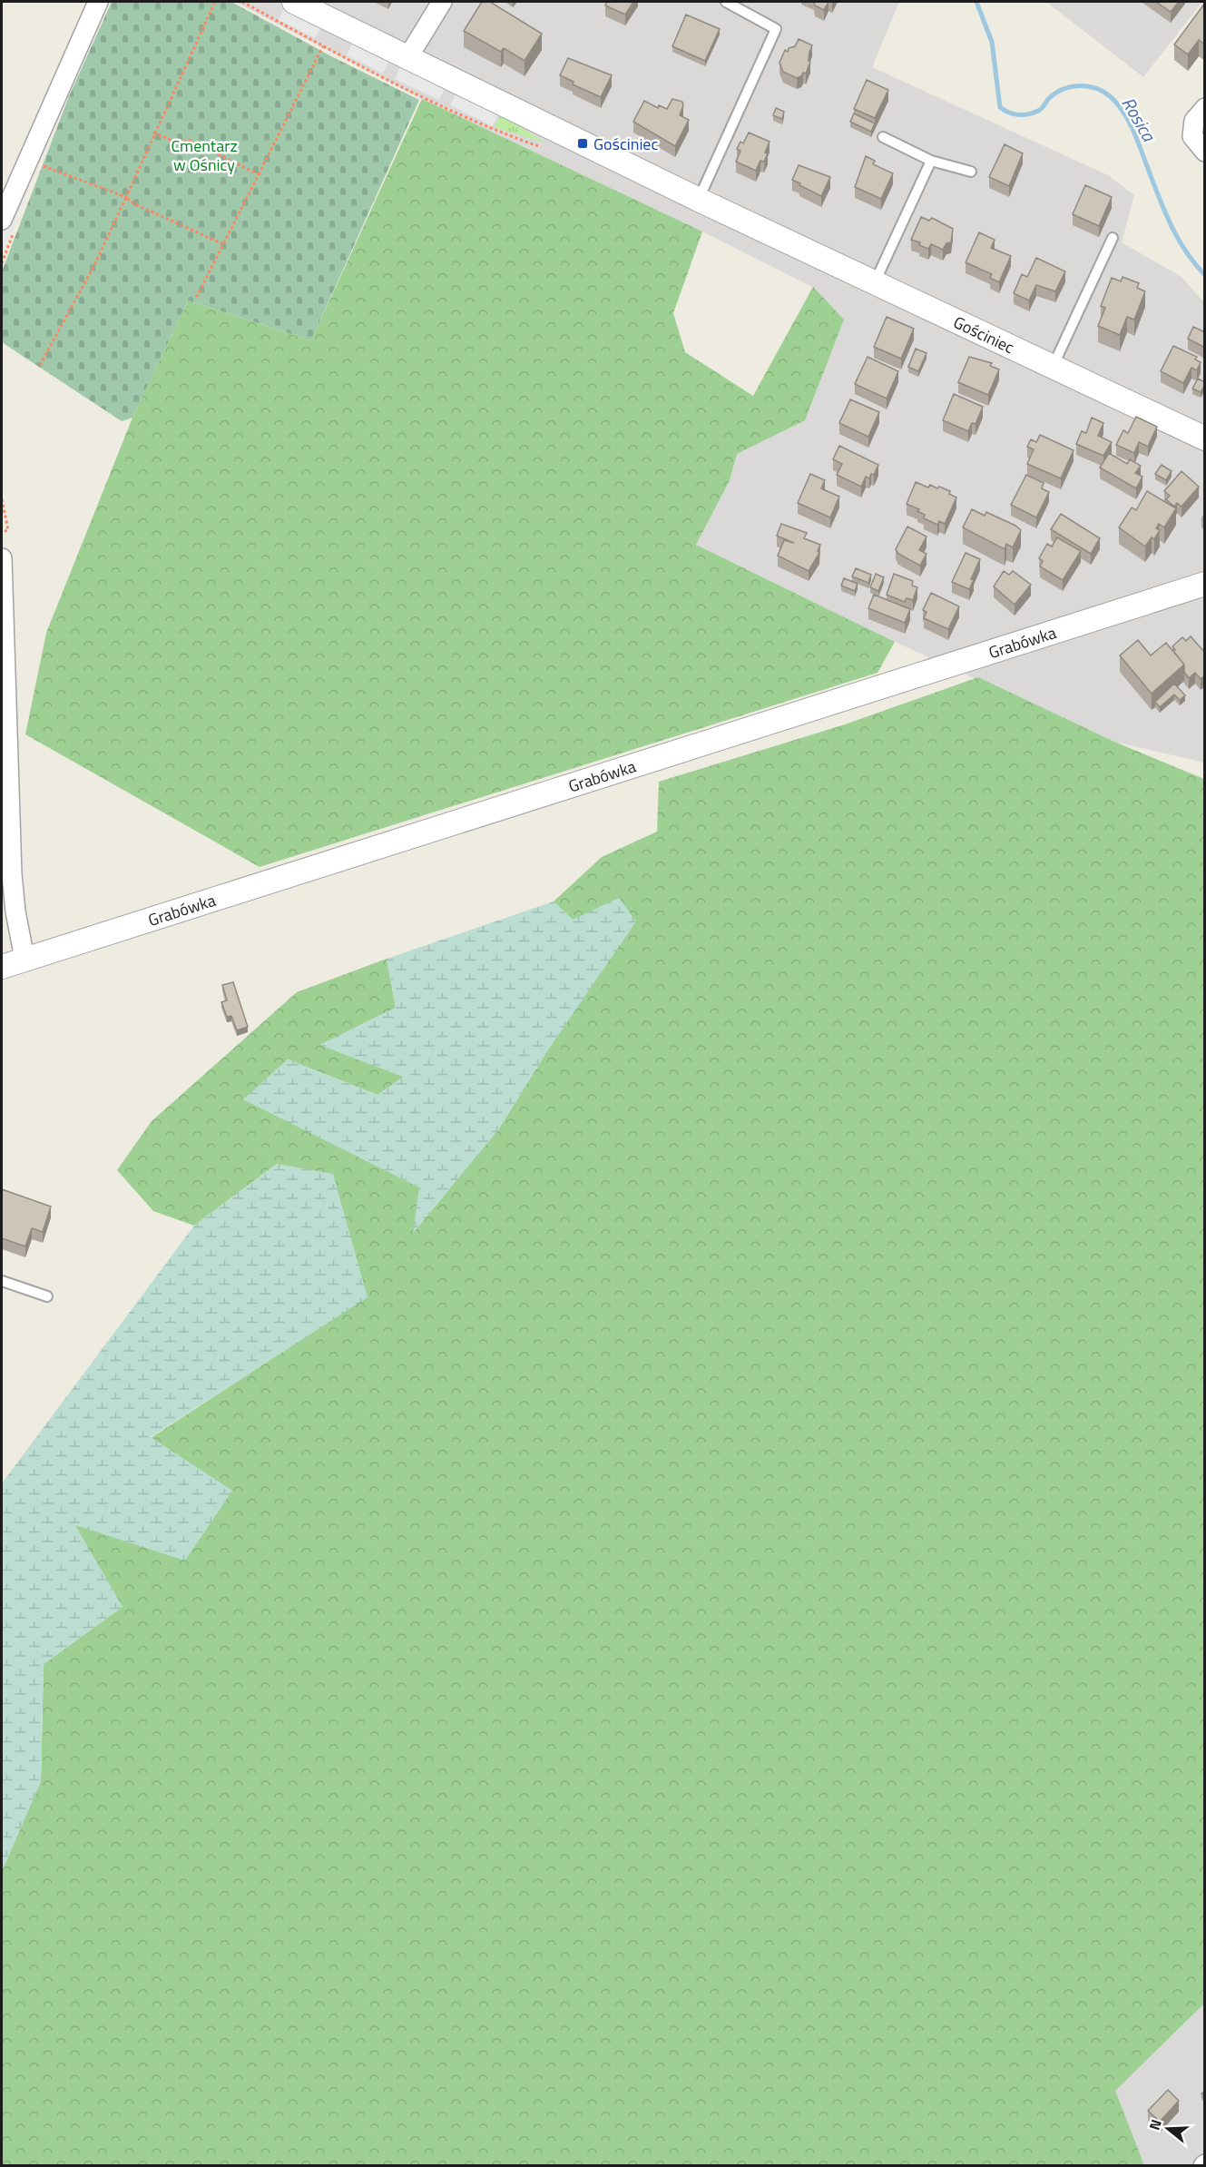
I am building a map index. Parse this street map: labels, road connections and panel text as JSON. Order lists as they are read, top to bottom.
{
  "streets": {
    "street": ["Gościniec", "Grabówka"]
  },
  "water": ["Rosica"],
  "parks": ["Cmentarz w Ośnicy"],
  "places": {
    "transit": ["Gościniec"]
  },
  "north": "left"
}
